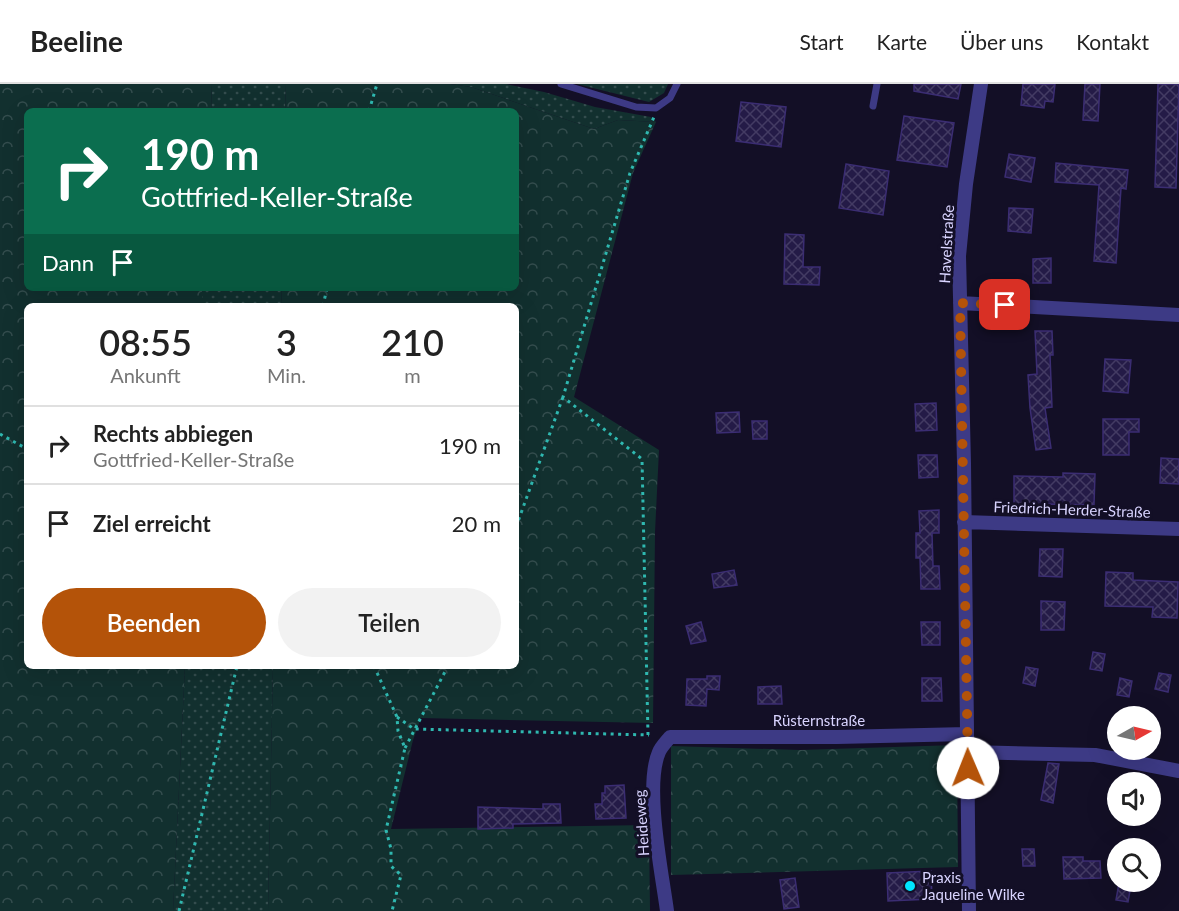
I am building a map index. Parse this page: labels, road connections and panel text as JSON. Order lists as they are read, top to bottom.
{
  "streets": {
    "street": [
      "Havelstraße",
      "Friedrich-Herder-Straße",
      "Rüsternstraße",
      "Heideweg"
    ]
  },
  "crossings": [
    ["Havelstraße", "Friedrich-Herder-Straße"],
    ["Havelstraße", "Rüsternstraße"],
    ["Rüsternstraße", "Heideweg"]
  ],
  "places": ["Praxis Jaqueline Wilke"],
  "north": "right",
  "page": {
    "header": "Beeline",
    "nav": [
      "Start",
      "Karte",
      "Über uns",
      "Kontakt"
    ],
    "turn": ["190 m", "Gottfried-Keller-Straße"],
    "then": "Dann",
    "eta": [
      "08:55",
      "Ankunft",
      "3",
      "Min.",
      "210",
      "m"
    ],
    "list": [
      {
        "name": "Rechts abbiegen",
        "note": "Gottfried-Keller-Straße",
        "value": "190 m"
      },
      {
        "name": "Ziel erreicht",
        "value": "20 m"
      }
    ],
    "buttons": ["Beenden", "Teilen"]
  }
}
